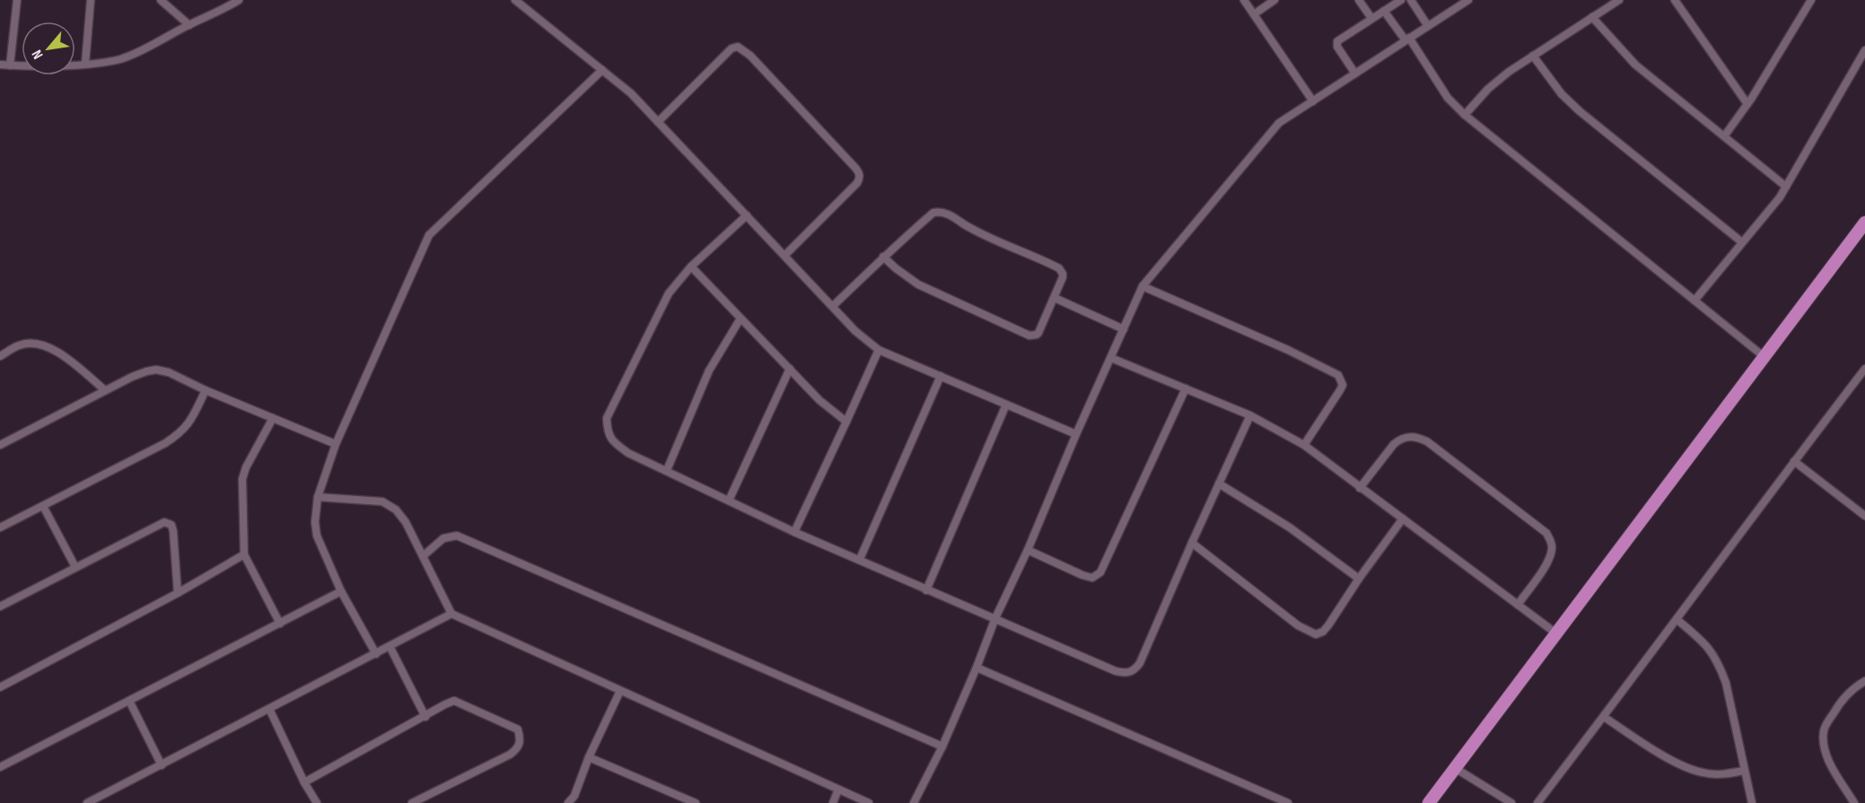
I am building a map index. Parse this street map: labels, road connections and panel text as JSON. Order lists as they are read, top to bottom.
{
  "north": "bottom left"
}
